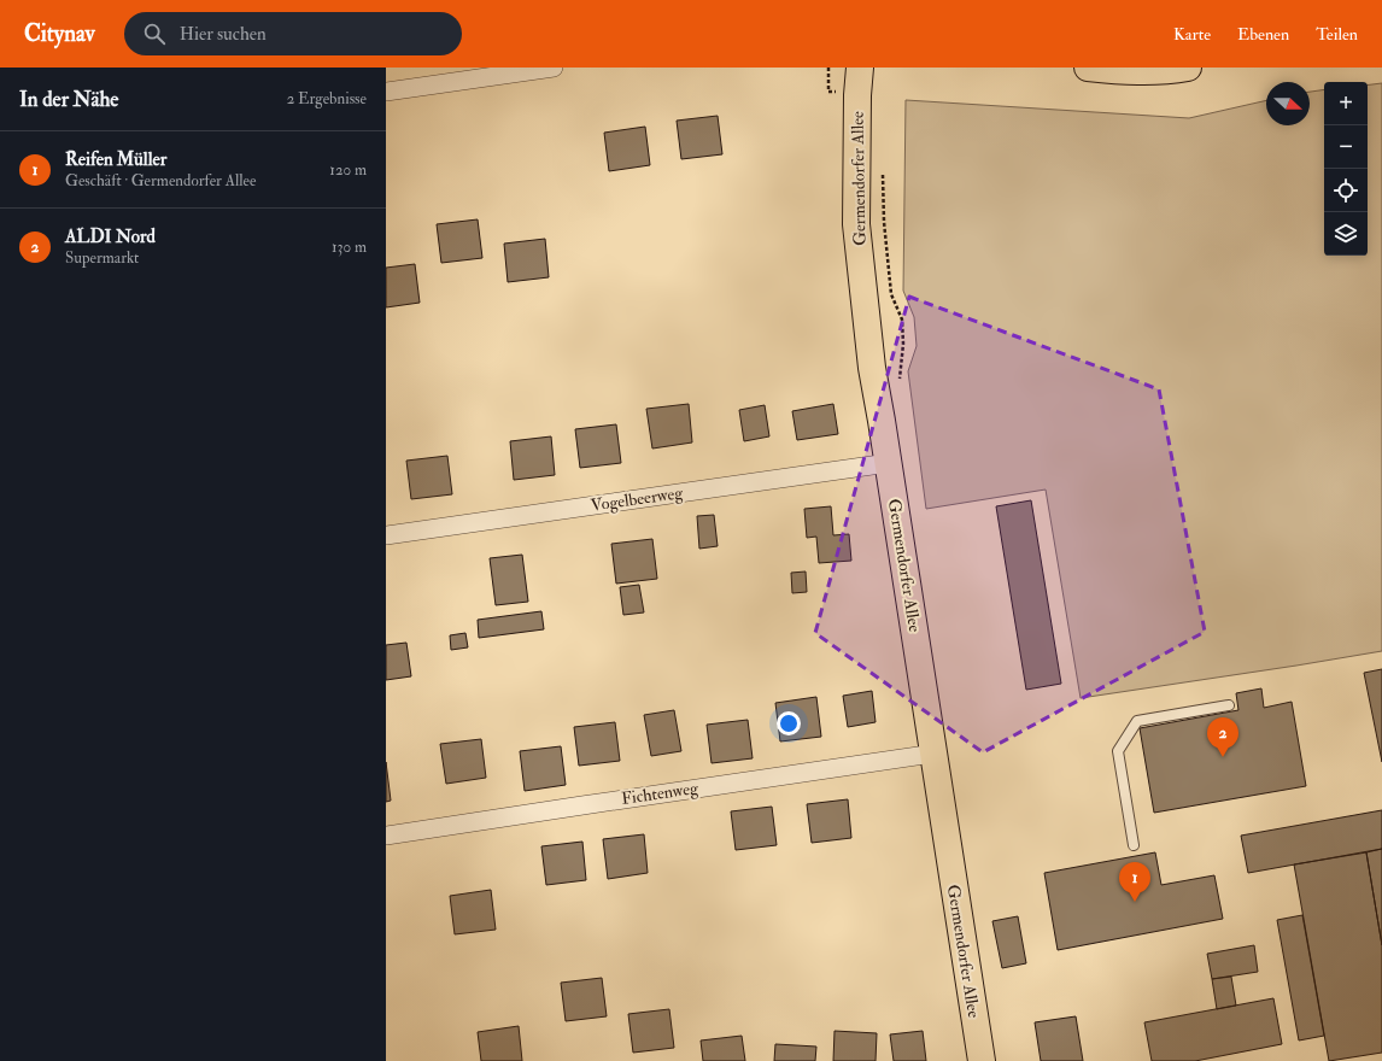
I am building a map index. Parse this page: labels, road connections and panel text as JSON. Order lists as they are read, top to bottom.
{
  "streets": {
    "main road": ["Germendorfer Allee"],
    "street": ["Vogelbeerweg", "Fichtenweg"]
  },
  "crossings": [
    ["Germendorfer Allee", "Vogelbeerweg"],
    ["Germendorfer Allee", "Fichtenweg"]
  ],
  "north": "right",
  "page": {
    "header": "Citynav",
    "search": "Hier suchen",
    "nav": ["Karte", "Ebenen", "Teilen"],
    "heading": ["In der Nähe", "2 Ergebnisse"],
    "map_buttons": ["+", "−"],
    "list": [
      {
        "mark": "1",
        "name": "Reifen Müller",
        "note": "Geschäft · Germendorfer Allee",
        "value": "120 m"
      },
      {
        "mark": "2",
        "name": "ALDI Nord",
        "note": "Supermarkt",
        "value": "130 m"
      }
    ],
    "pins": ["2", "1"]
  }
}
